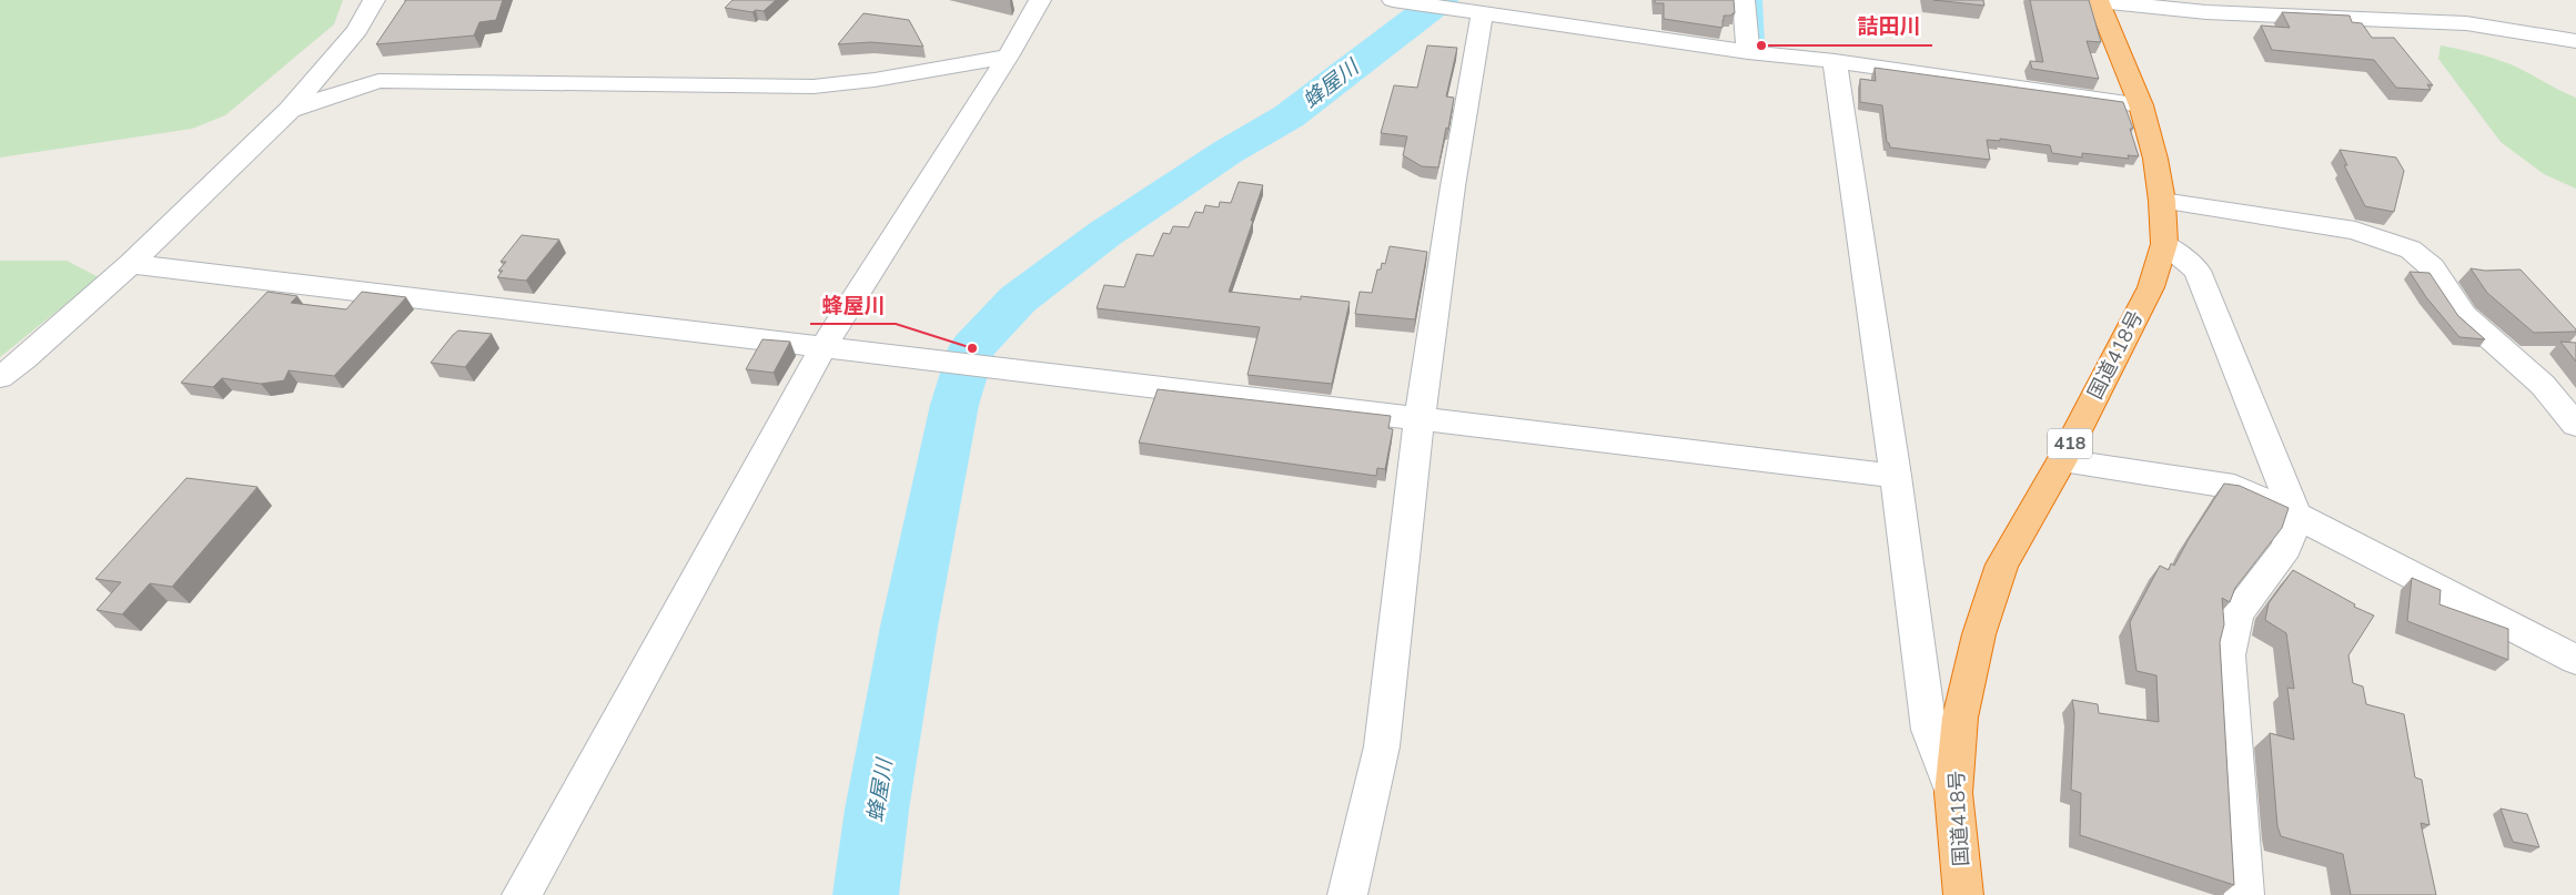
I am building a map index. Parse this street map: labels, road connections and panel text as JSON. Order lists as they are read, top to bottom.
{
  "streets": {
    "highway": ["国道418号", "418"]
  },
  "water": ["蜂屋川"],
  "places": ["詰田川", "蜂屋川"]
}
